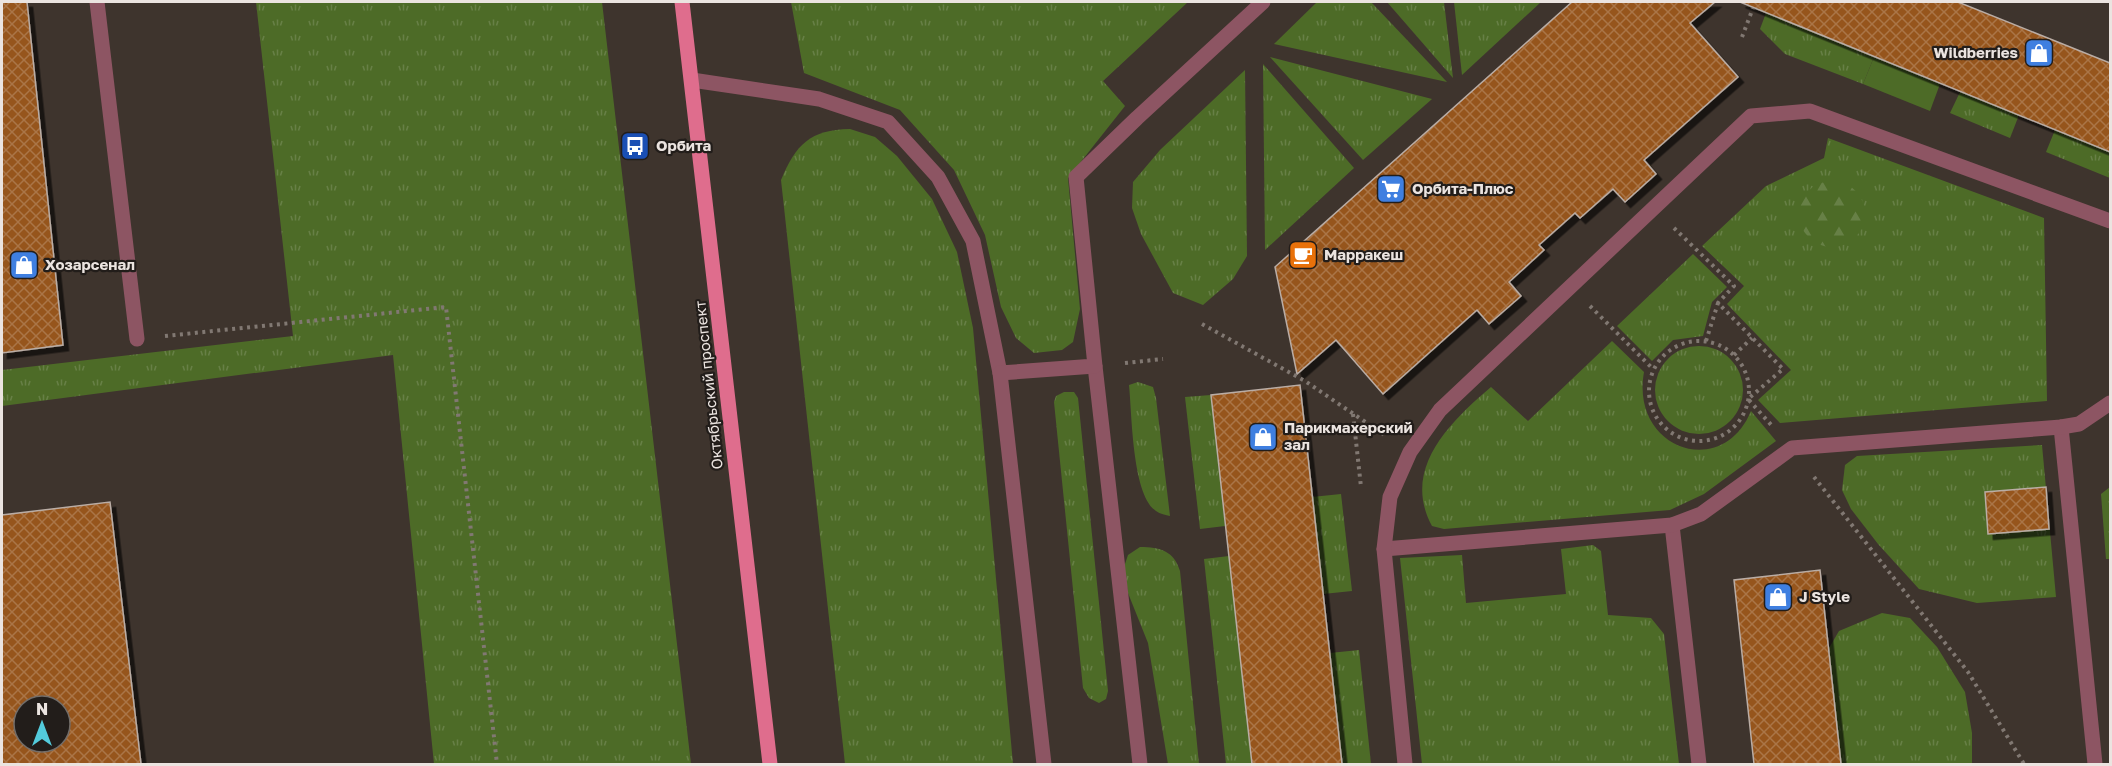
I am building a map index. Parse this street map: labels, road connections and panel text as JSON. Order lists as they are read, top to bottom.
{
  "streets": {
    "main road": ["Октябрьский проспект"]
  },
  "places": {
    "shop": [
      "Wildberries",
      "Хозарсенал",
      "Парикмахерский зал",
      "J Style"
    ],
    "bus stop": ["Орбита"],
    "supermarket": ["Орбита-Плюс"],
    "cafe": ["Марракеш"]
  },
  "north": "top"
}
